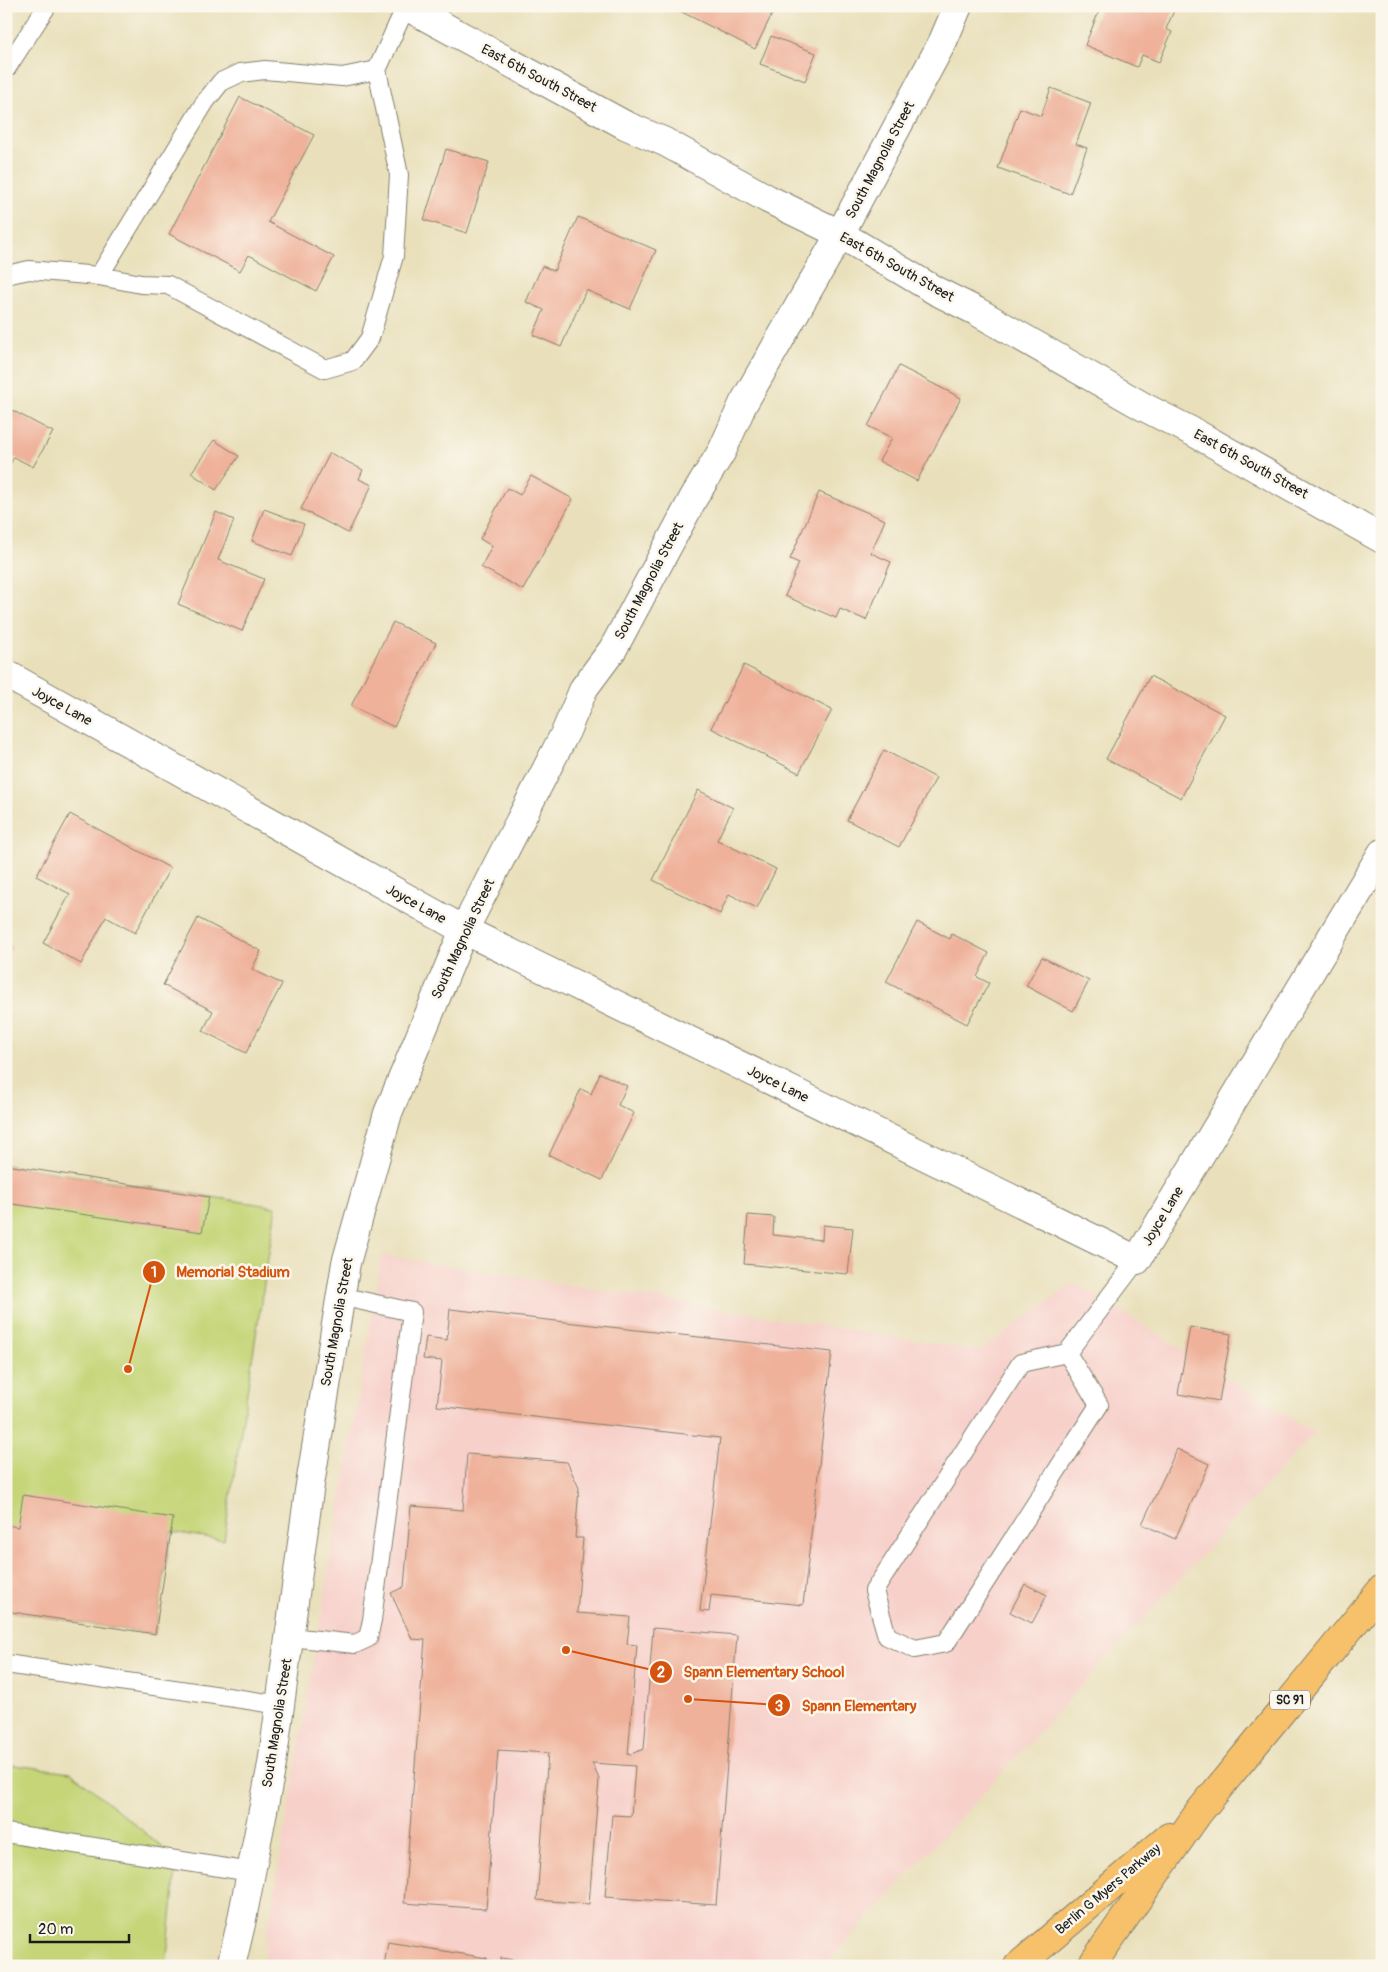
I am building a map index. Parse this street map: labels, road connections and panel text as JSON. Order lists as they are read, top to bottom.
{
  "streets": {
    "main road": ["SC 91", "Berlin G Myers Parkway"],
    "street": ["East 6th South Street", "South Magnolia Street", "Joyce Lane"]
  },
  "crossings": [
    ["East 6th South Street", "South Magnolia Street"],
    ["South Magnolia Street", "Joyce Lane"]
  ],
  "places": ["Memorial Stadium", "Spann Elementary School", "Spann Elementary"],
  "scale_bar": "20 m"
}
